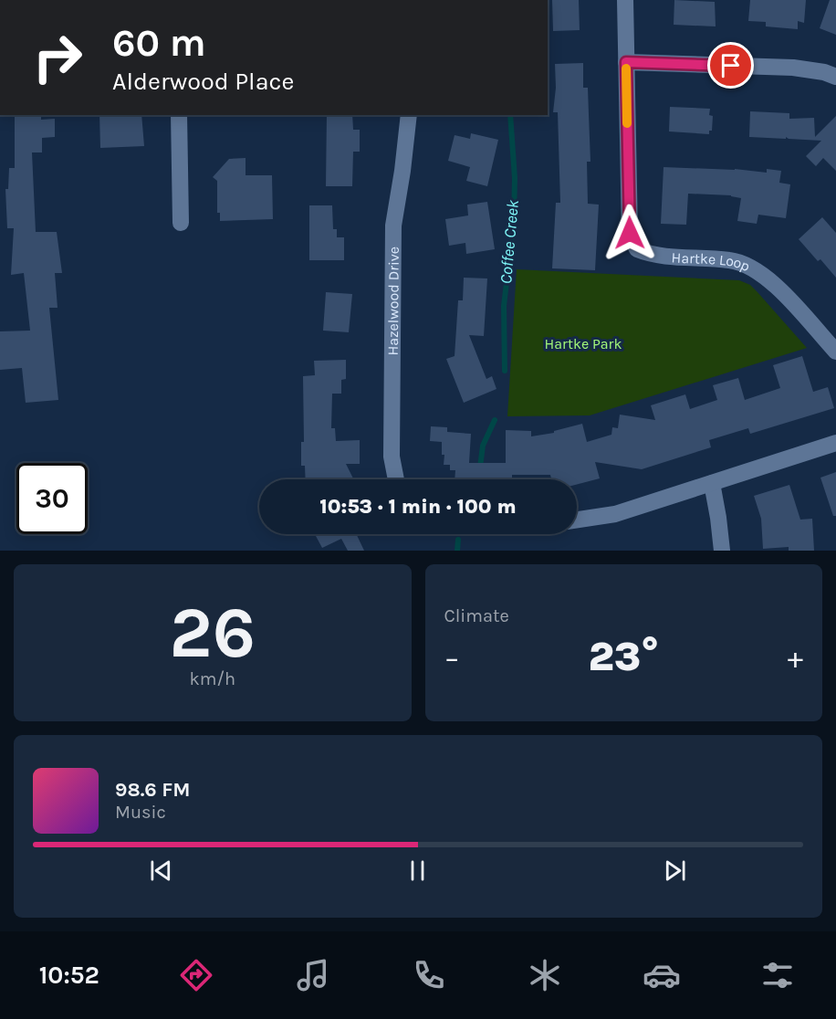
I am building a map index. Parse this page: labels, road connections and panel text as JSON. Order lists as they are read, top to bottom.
{
  "streets": {
    "street": ["Hartke Loop", "Hazelwood Drive"]
  },
  "water": ["Coffee Creek"],
  "parks": ["Hartke Park"],
  "page": {
    "turn": ["60 m", "Alderwood Place"],
    "limit": "30",
    "trip": "10:53 · 1 min · 100 m",
    "tile": [
      ["26", "km/h"],
      "Climate"
    ],
    "heat": ["−", "23°", "+"],
    "song": ["98.6 FM", "Music"],
    "tabs": "10:52"
  }
}
